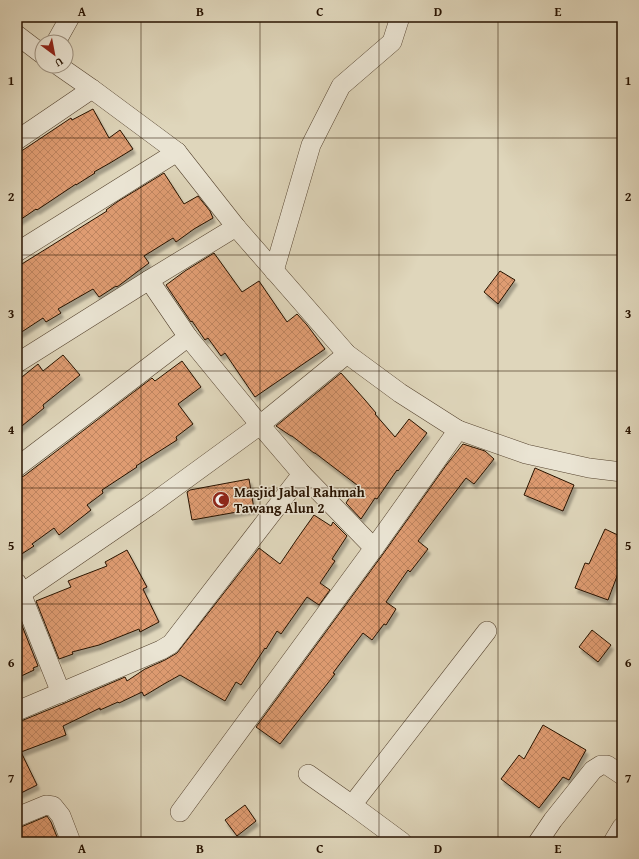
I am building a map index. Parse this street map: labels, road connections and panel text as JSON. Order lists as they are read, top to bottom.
{
  "places": {
    "mosque": ["Masjid Jabal Rahmah Tawang Alun 2"]
  },
  "north": "bottom right",
  "grid": {
    "columns": [
      "A",
      "B",
      "C",
      "D",
      "E"
    ],
    "rows": [
      "1",
      "2",
      "3",
      "4",
      "5",
      "6",
      "7"
    ]
  }
}
